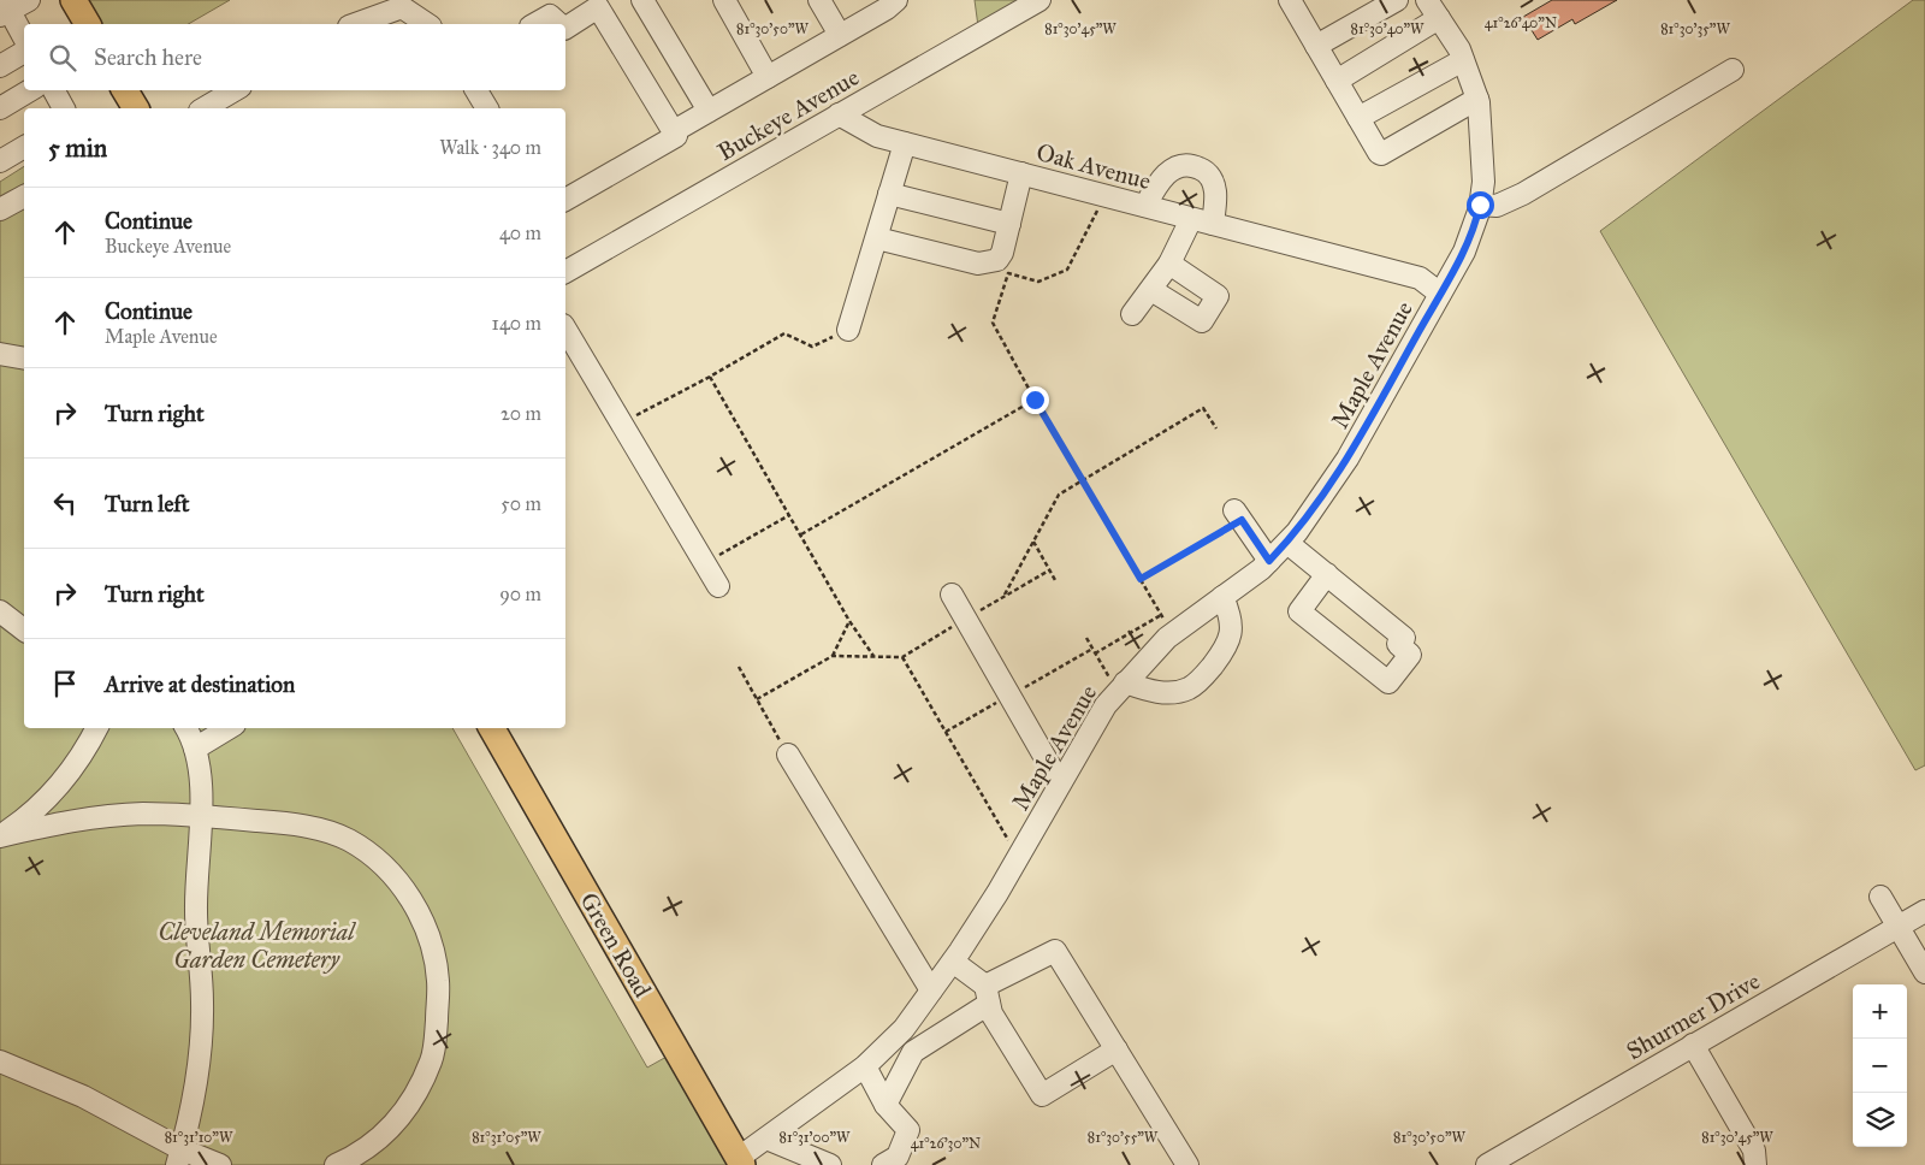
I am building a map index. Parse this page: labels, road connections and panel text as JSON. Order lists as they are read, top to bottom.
{
  "streets": {
    "main road": ["Green Road"],
    "street": [
      "Buckeye Avenue",
      "Oak Avenue",
      "Maple Avenue",
      "Shurmer Drive"
    ]
  },
  "crossings": [
    ["Buckeye Avenue", "Oak Avenue"],
    ["Oak Avenue", "Maple Avenue"],
    ["Maple Avenue", "Green Road"]
  ],
  "parks": ["Cleveland Memorial Garden Cemetery"],
  "page": {
    "search": "Search here",
    "heading": ["5 min", "Walk · 340 m"],
    "list": [
      ["Continue", "Buckeye Avenue", "40 m"],
      ["Continue", "Maple Avenue", "140 m"],
      ["Turn right", "20 m"],
      ["Turn left", "50 m"],
      ["Turn right", "90 m"],
      "Arrive at destination"
    ],
    "map_buttons": ["+", "−"]
  },
  "coordinates": [
    "41°26'40\"N",
    "81°30'50\"W",
    "81°30'45\"W",
    "81°30'40\"W",
    "81°30'35\"W",
    "81°31'10\"W",
    "81°31'05\"W",
    "81°31'00\"W",
    "81°30'55\"W",
    "41°26'30\"N"
  ]
}
